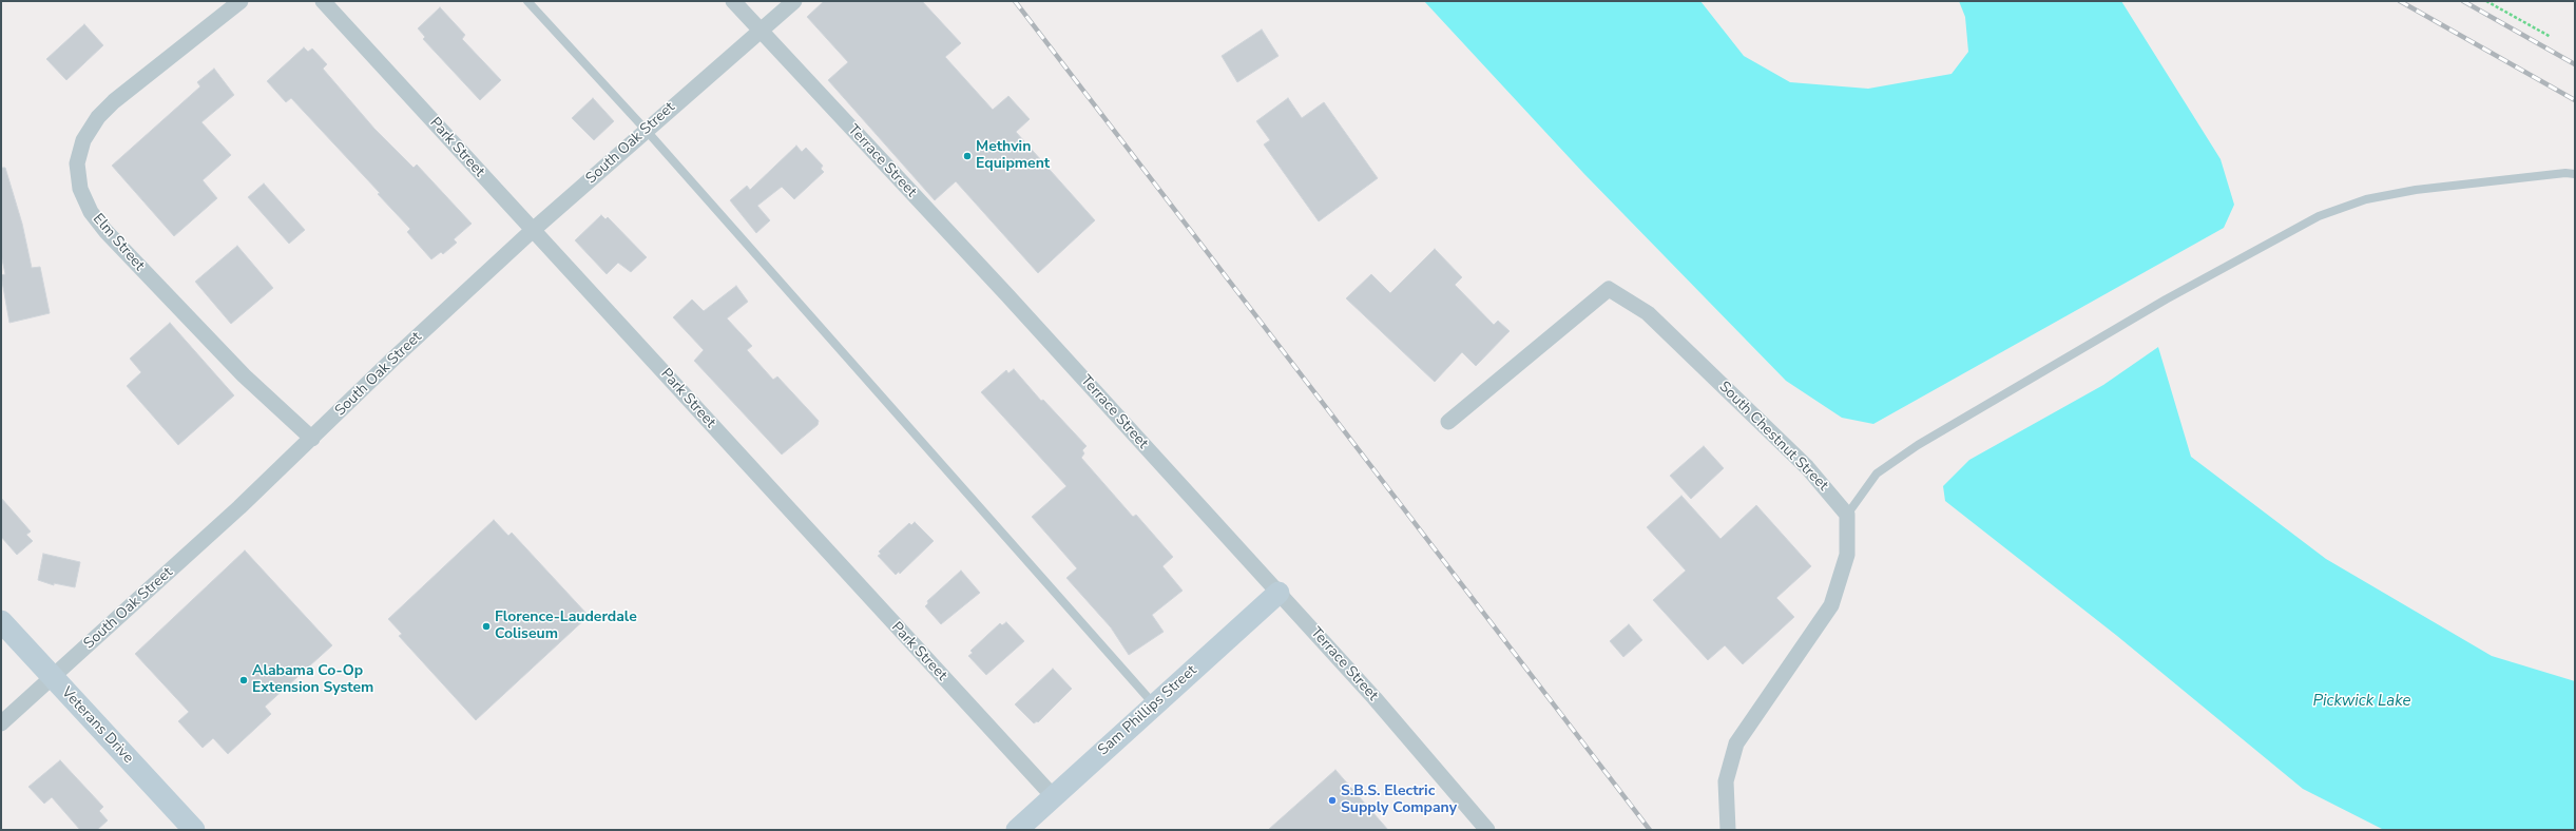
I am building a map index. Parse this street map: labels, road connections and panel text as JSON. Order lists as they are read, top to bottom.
{
  "streets": {
    "street": [
      "South Oak Street",
      "Park Street",
      "Terrace Street",
      "Elm Street",
      "South Chestnut Street",
      "Sam Phillips Street",
      "Veterans Drive"
    ]
  },
  "crossings": [
    ["South Oak Street", "Park Street"],
    ["South Oak Street", "Terrace Street"],
    ["South Oak Street", "Elm Street"],
    ["South Oak Street", "Veterans Drive"],
    ["Park Street", "Sam Phillips Street"],
    ["Terrace Street", "Sam Phillips Street"]
  ],
  "water": ["Pickwick Lake"],
  "places": [
    "Methvin Equipment",
    "Florence-Lauderdale Coliseum",
    "Alabama Co-Op Extension System",
    "S.B.S. Electric Supply Company"
  ]
}
